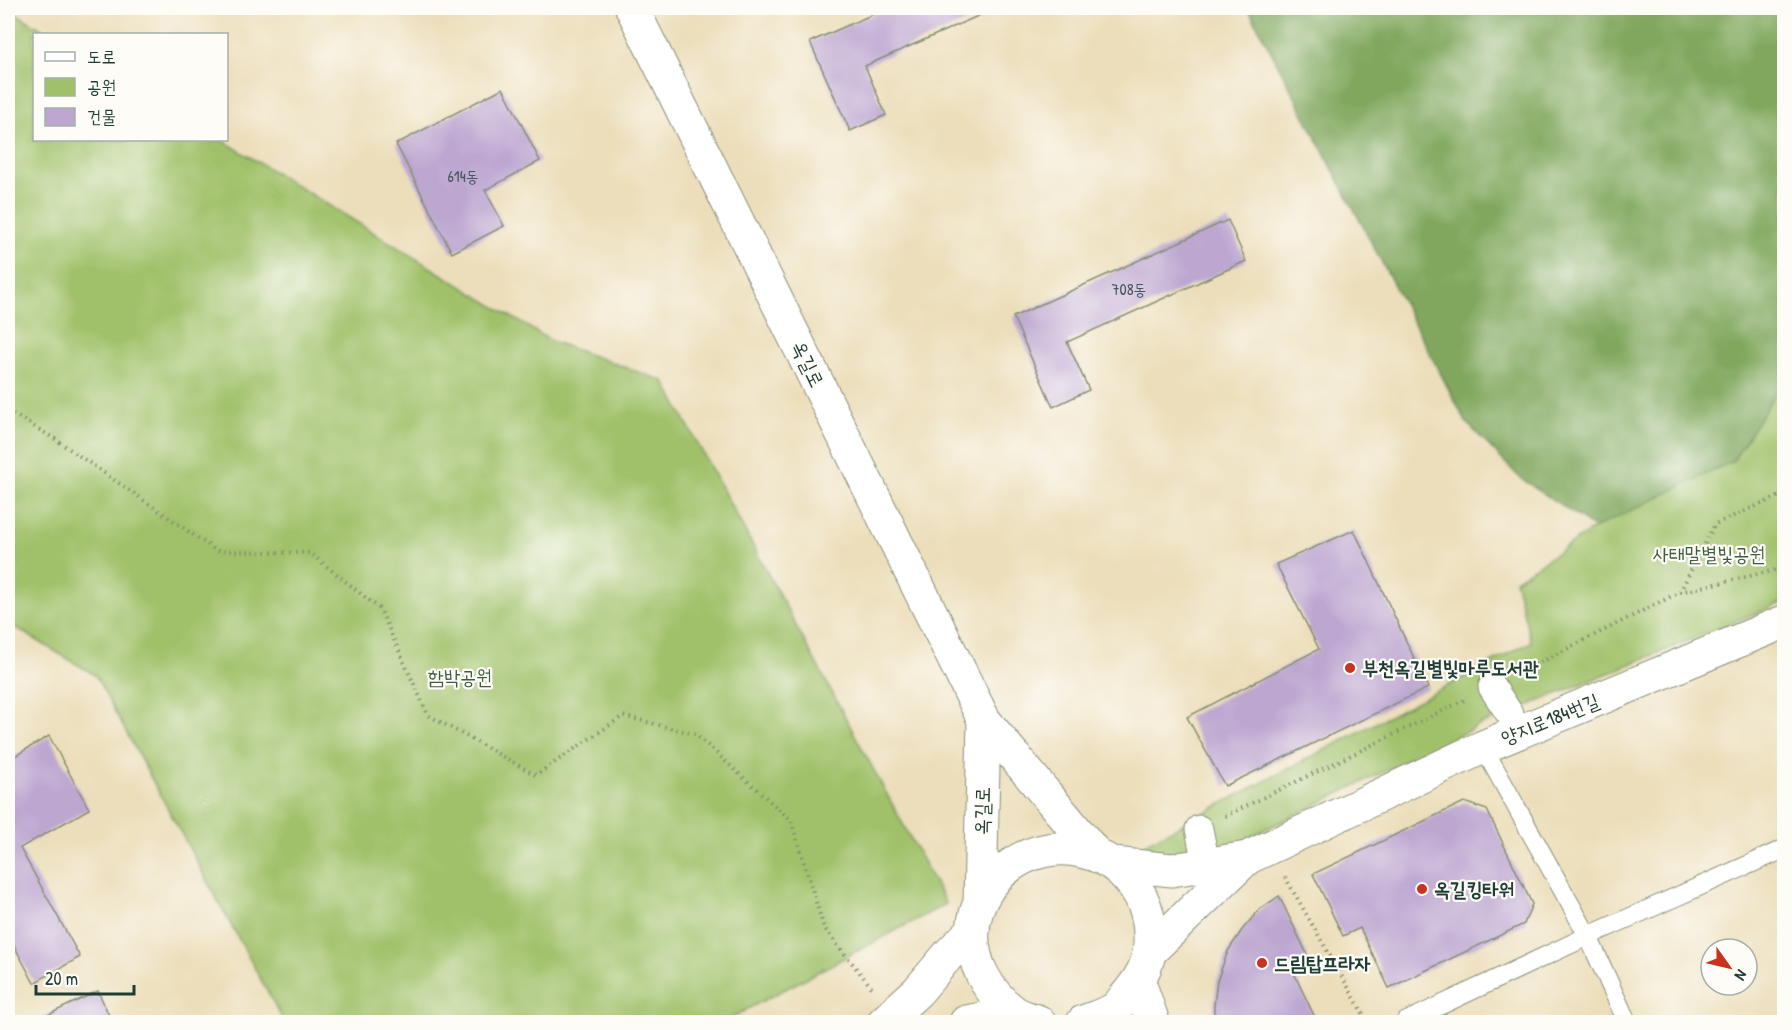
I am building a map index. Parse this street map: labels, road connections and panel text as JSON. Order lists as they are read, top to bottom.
{
  "streets": {
    "street": ["옥길로", "양지로184번길"]
  },
  "parks": ["사태말별빛공원", "함박공원"],
  "places": ["부천옥길별빛마루도서관", "옥길킹타워", "드림탑프라자"],
  "house_numbers": ["614동", "708동"],
  "legend": ["도로", "공원", "건물"],
  "scale_bar": "20 m",
  "north": "bottom right"
}
